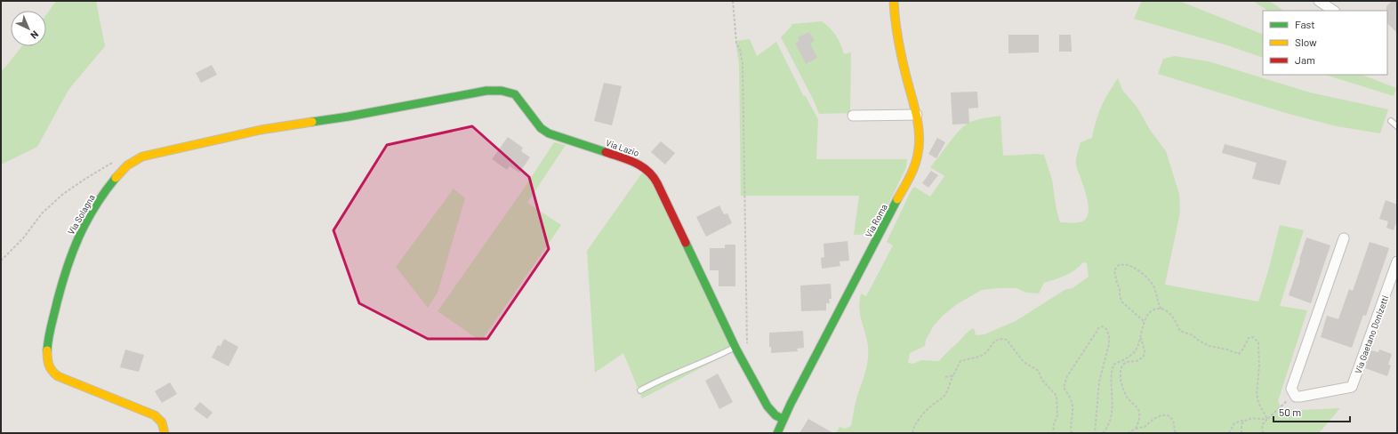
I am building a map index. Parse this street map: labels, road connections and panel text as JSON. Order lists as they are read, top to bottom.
{
  "streets": {
    "street": [
      "Via Lazio",
      "Via Solagna",
      "Via Roma",
      "Via Gaetano Donizetti"
    ]
  },
  "crossings": [
    ["Via Lazio", "Via Solagna"],
    ["Via Lazio", "Via Roma"]
  ],
  "legend": ["Fast", "Slow", "Jam"],
  "scale_bar": "50 m",
  "north": "bottom right"
}
